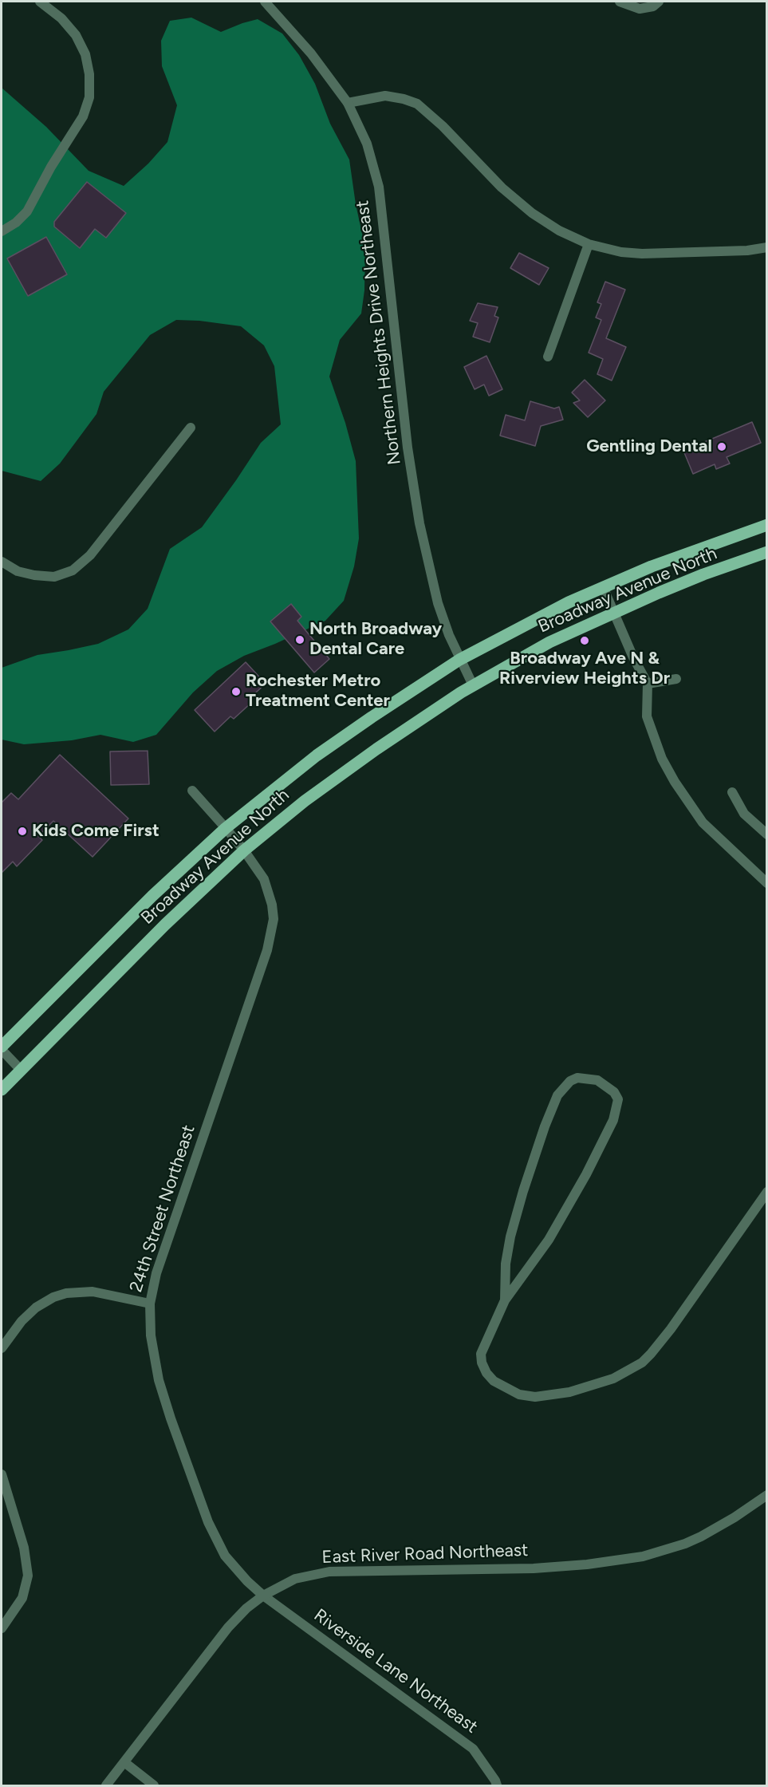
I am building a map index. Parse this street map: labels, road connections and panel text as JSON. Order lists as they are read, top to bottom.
{
  "streets": {
    "main road": ["Broadway Avenue North"],
    "street": [
      "Northern Heights Drive Northeast",
      "24th Street Northeast",
      "East River Road Northeast",
      "Riverside Lane Northeast"
    ]
  },
  "crossings": [
    ["Northern Heights Drive Northeast", "Broadway Avenue North"],
    ["Broadway Avenue North", "24th Street Northeast"],
    ["24th Street Northeast", "East River Road Northeast"],
    ["24th Street Northeast", "Riverside Lane Northeast"],
    ["East River Road Northeast", "Riverside Lane Northeast"]
  ],
  "places": [
    "Gentling Dental",
    "North Broadway Dental Care",
    "Broadway Ave N & Riverview Heights Dr",
    "Rochester Metro Treatment Center",
    "Kids Come First"
  ]
}
